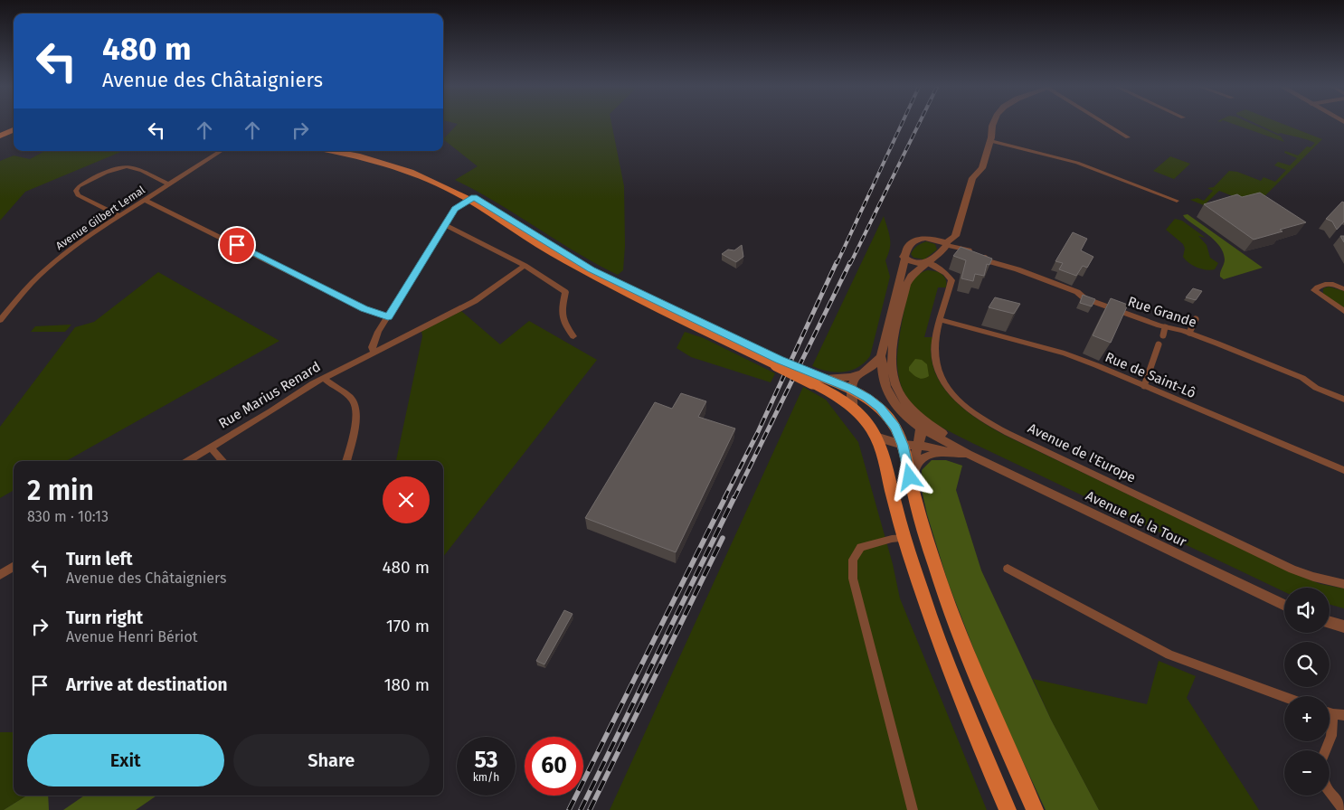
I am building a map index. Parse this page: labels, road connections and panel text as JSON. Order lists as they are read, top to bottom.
{
  "streets": {
    "street": [
      "Avenue Gilbert Lemal",
      "Rue Grande",
      "Rue de Saint-Lô",
      "Rue Marius Renard",
      "Avenue de l'Europe",
      "Avenue de la Tour"
    ]
  },
  "crossings": [
    ["Rue de Saint-Lô", "Avenue de l'Europe"]
  ],
  "page": {
    "turn": ["480 m", "Avenue des Châtaigniers"],
    "heading": ["2 min", "830 m · 10:13"],
    "list": [
      {
        "name": "Turn left",
        "note": "Avenue des Châtaigniers",
        "value": "480 m"
      },
      {
        "name": "Turn right",
        "note": "Avenue Henri Bériot",
        "value": "170 m"
      },
      {
        "name": "Arrive at destination",
        "value": "180 m"
      }
    ],
    "map_buttons": ["+", "−"],
    "buttons": ["Exit", "Share"],
    "speed": "53 km/h",
    "limit": "60"
  }
}
